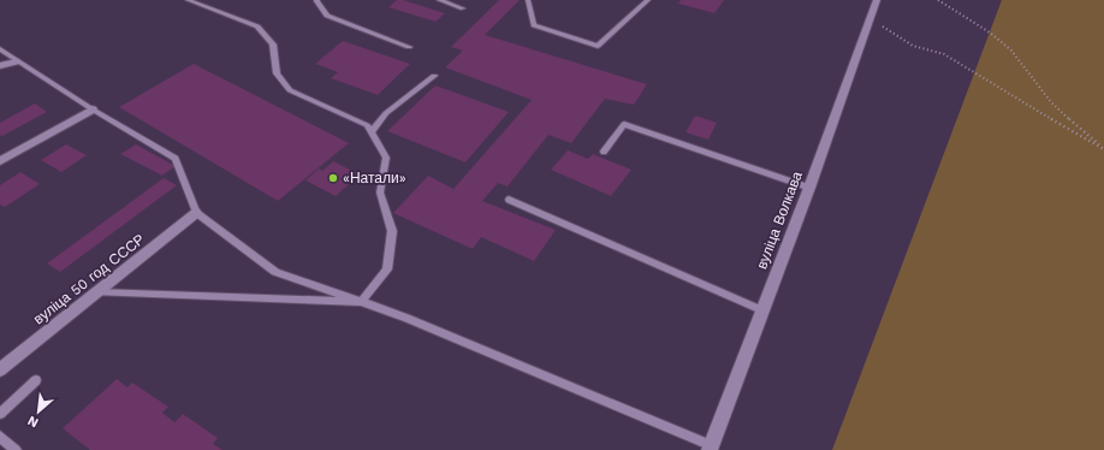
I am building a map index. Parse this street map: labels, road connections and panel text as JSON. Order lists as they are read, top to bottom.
{
  "streets": {
    "street": ["вуліца Волкава", "вуліца 50 год СССР"]
  },
  "places": ["«Натали»"],
  "north": "bottom left"
}
